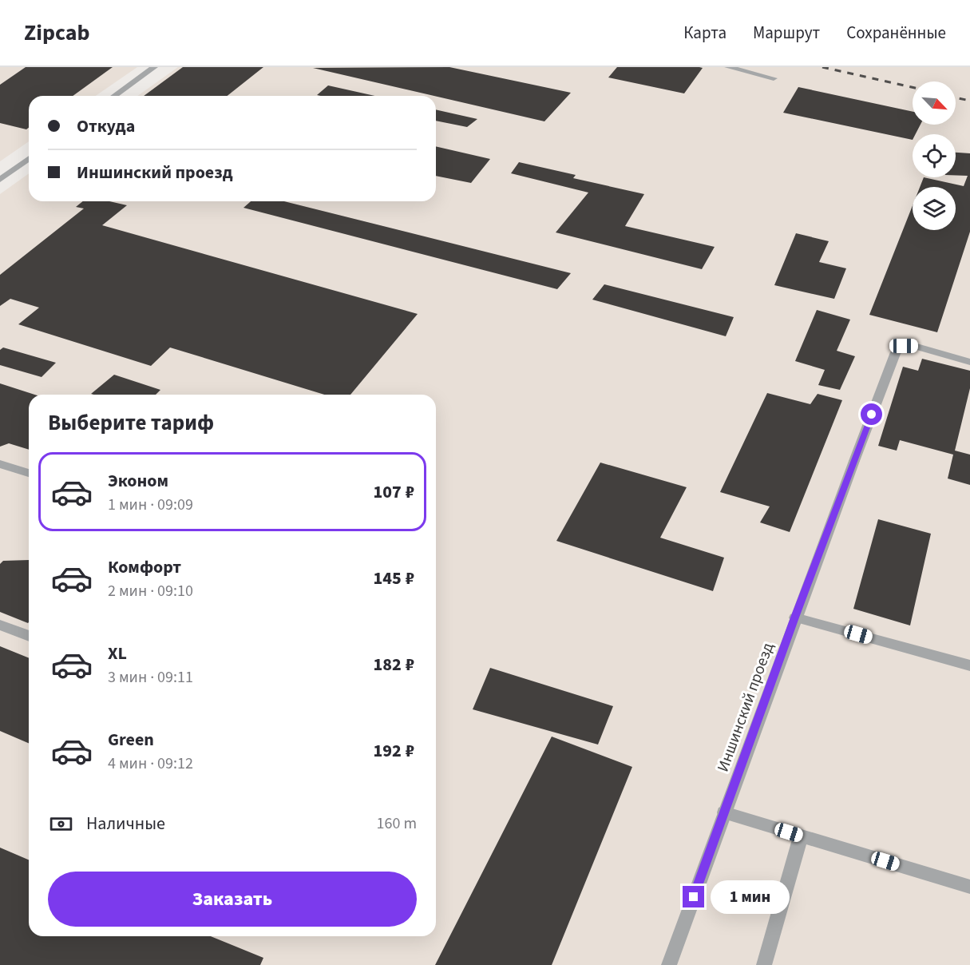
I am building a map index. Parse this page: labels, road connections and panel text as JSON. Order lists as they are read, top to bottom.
{
  "streets": {
    "street": ["Иншинский проезд"]
  },
  "north": "bottom right",
  "page": {
    "header": "Zipcab",
    "nav": ["Карта", "Маршрут", "Сохранённые"],
    "banner": ["Откуда", "Иншинский проезд"],
    "heading": "Выберите тариф",
    "list": [
      {
        "name": "Эконом",
        "note": "1 мин · 09:09",
        "value": "107 ₽"
      },
      {
        "name": "Комфорт",
        "note": "2 мин · 09:10",
        "value": "145 ₽"
      },
      {
        "name": "XL",
        "note": "3 мин · 09:11",
        "value": "182 ₽"
      },
      {
        "name": "Green",
        "note": "4 мин · 09:12",
        "value": "192 ₽"
      }
    ],
    "pay": ["Наличные", "160 m"],
    "buttons": "Заказать",
    "bubble": "1 мин"
  }
}
